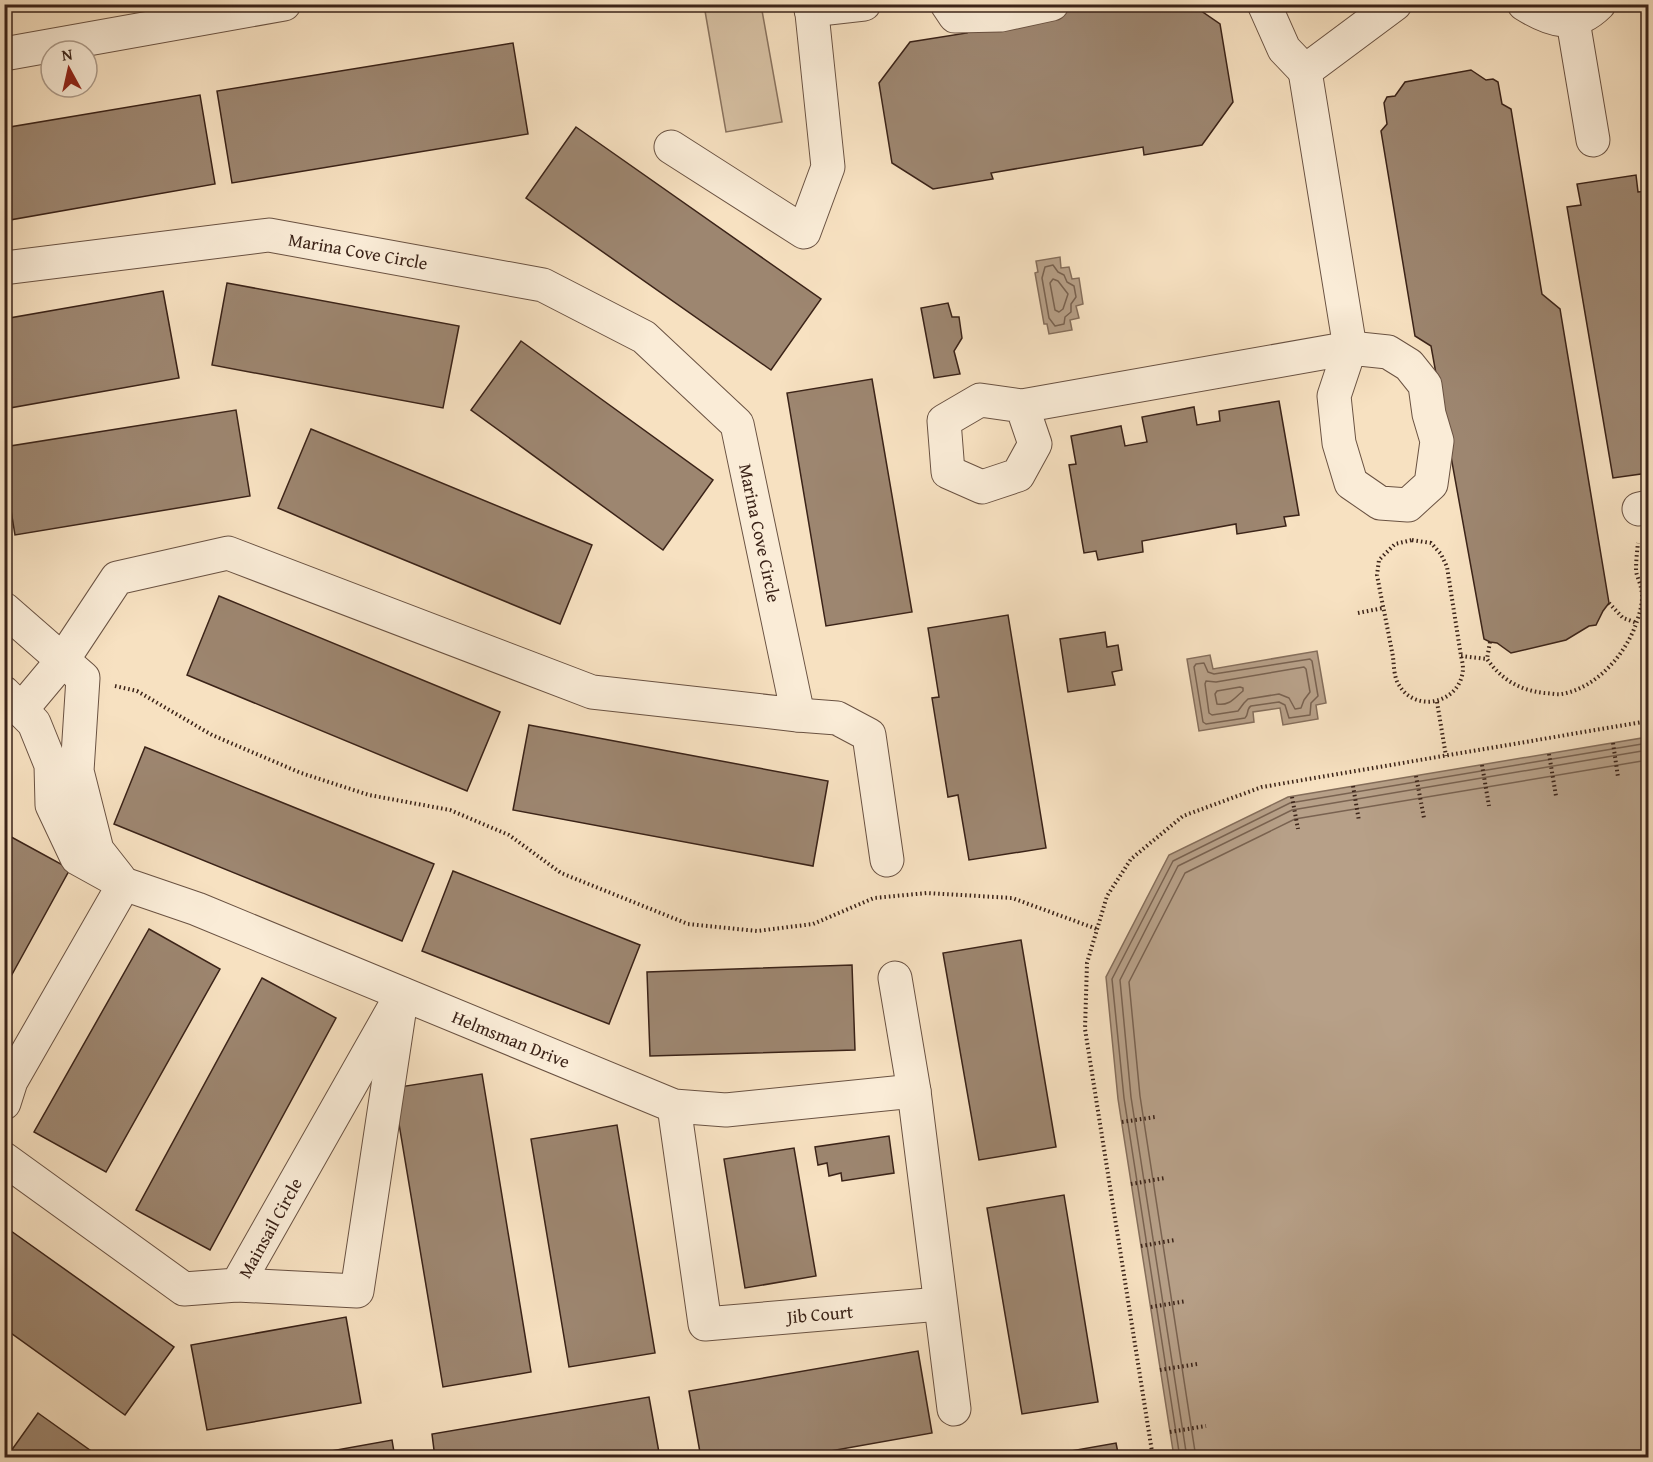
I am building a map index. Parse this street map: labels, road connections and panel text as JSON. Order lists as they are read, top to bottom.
{
  "streets": {
    "street": [
      "Marina Cove Circle",
      "Helmsman Drive",
      "Mainsail Circle",
      "Jib Court"
    ]
  },
  "crossings": [
    ["Helmsman Drive", "Mainsail Circle"],
    ["Helmsman Drive", "Jib Court"]
  ],
  "north": "top"
}
